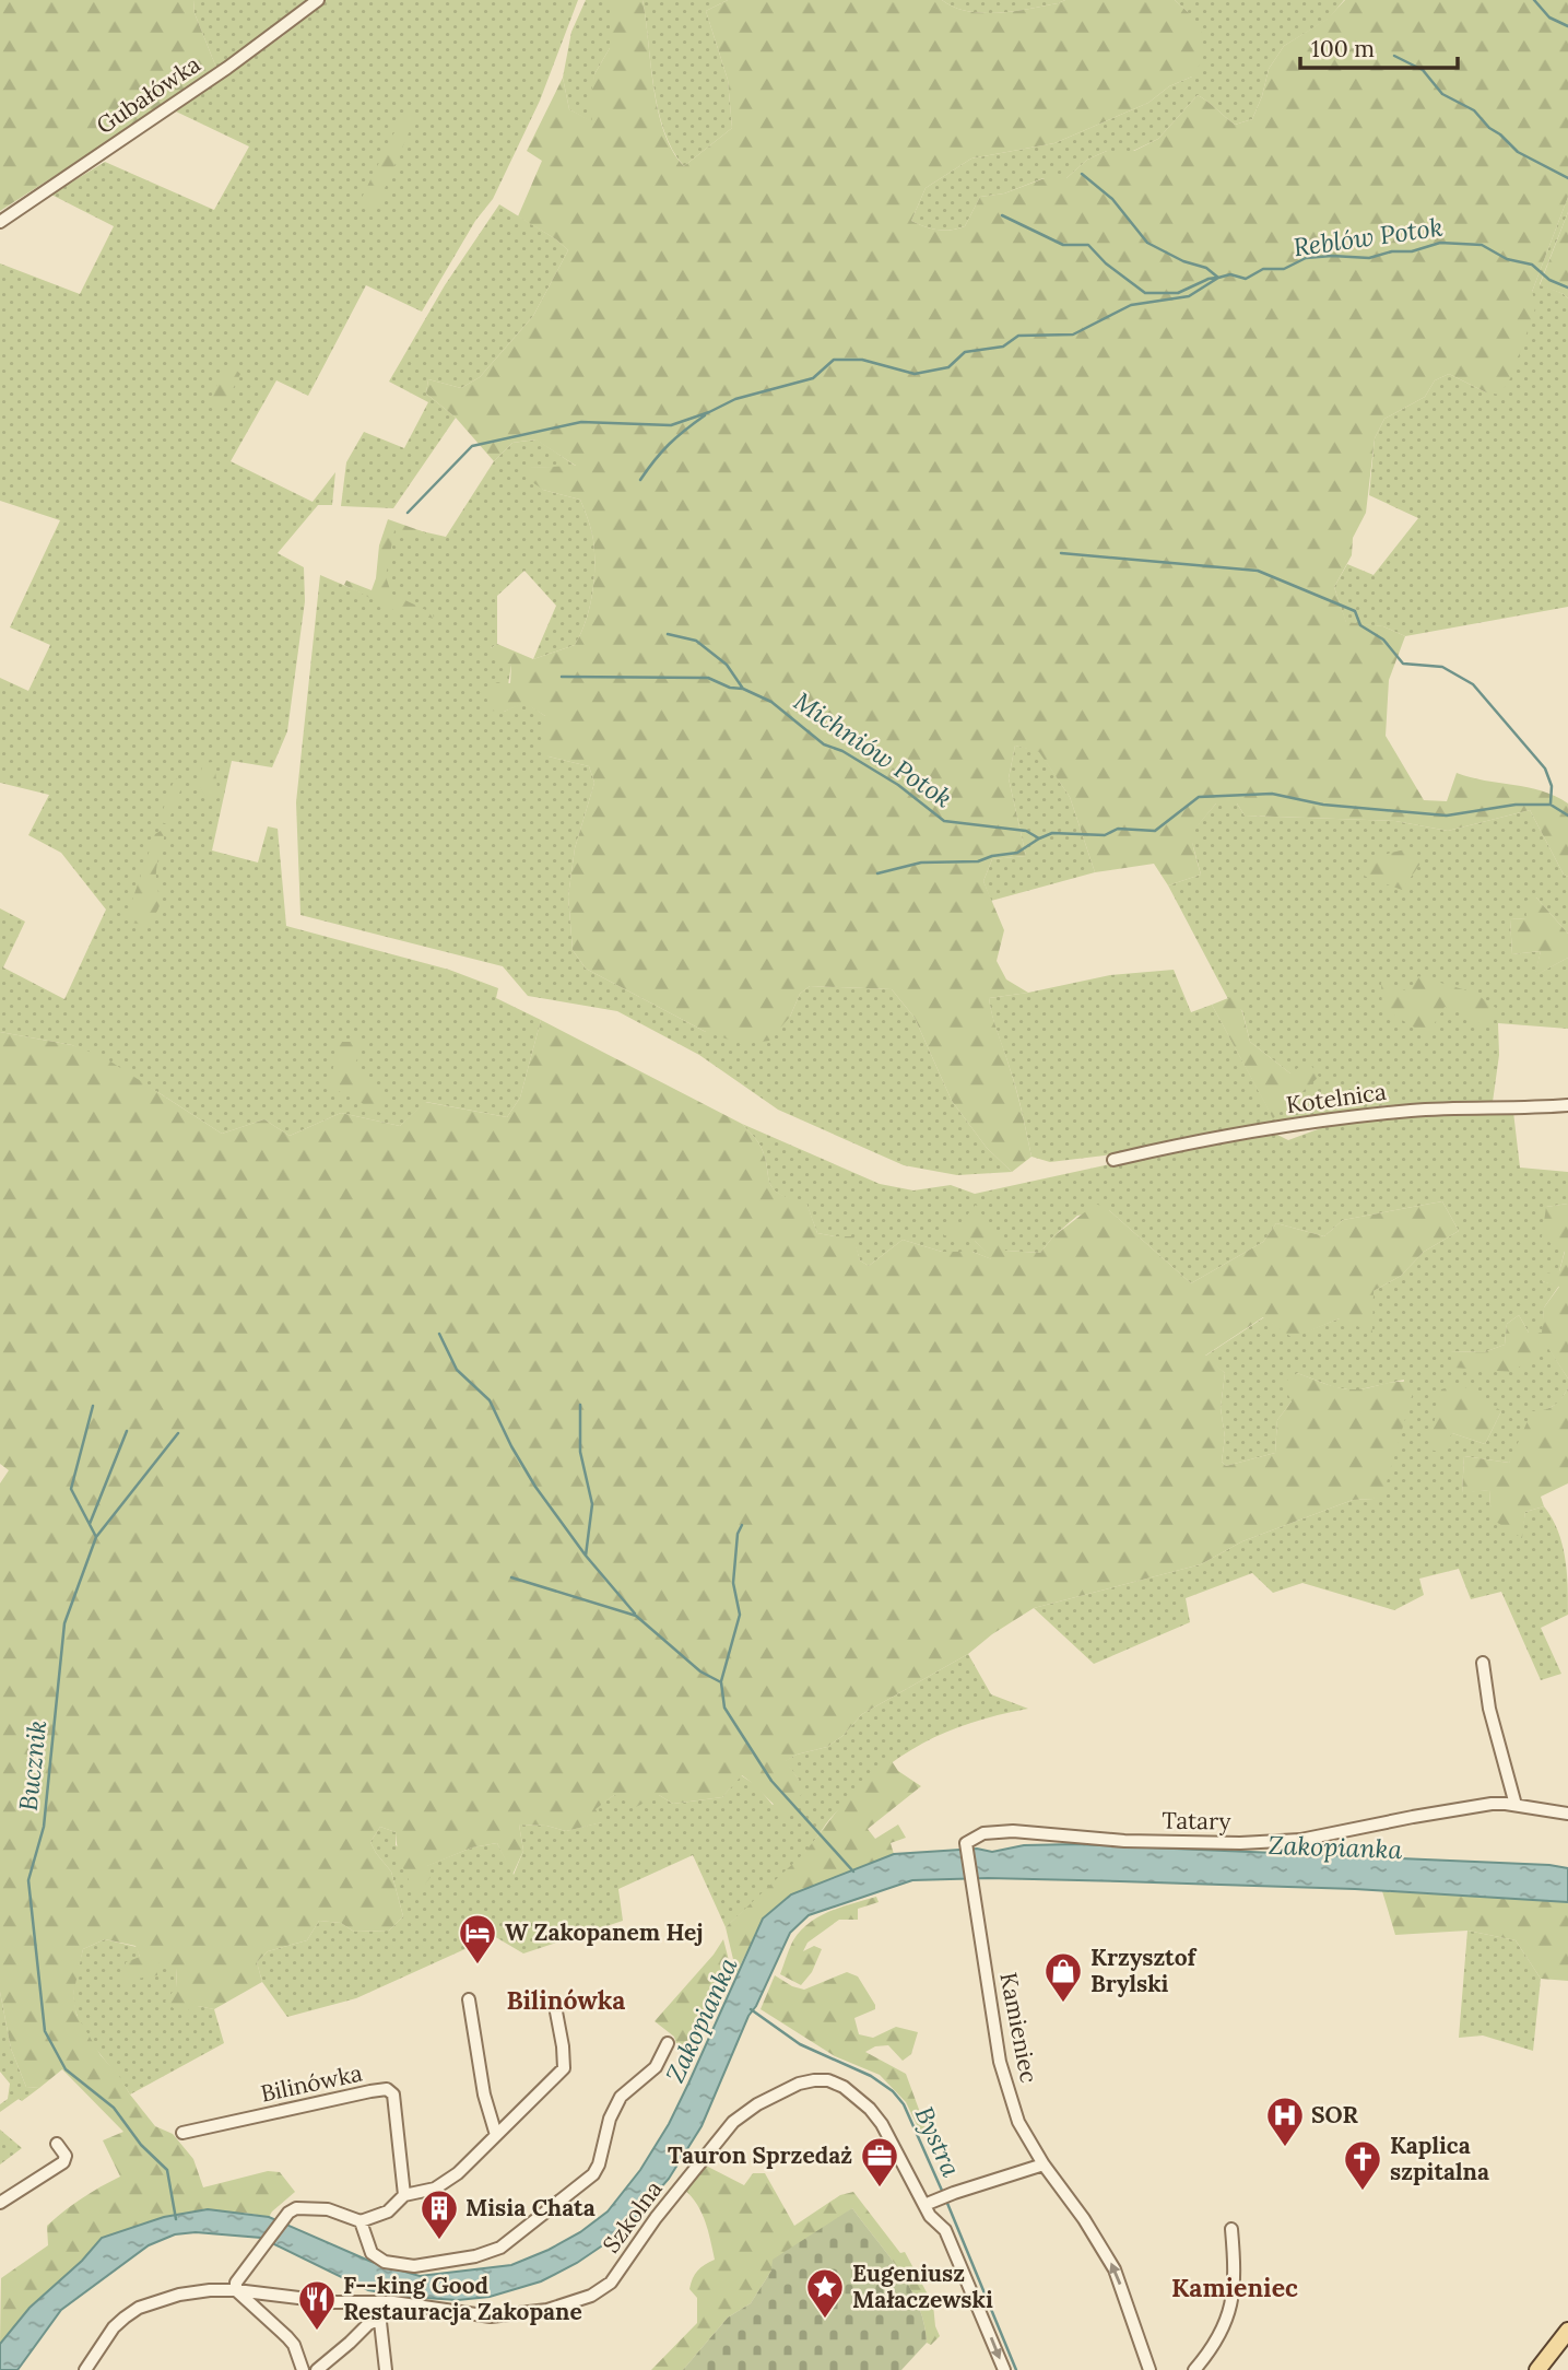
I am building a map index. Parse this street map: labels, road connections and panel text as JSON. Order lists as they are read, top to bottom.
{
  "streets": {
    "street": [
      "Gubałówka",
      "Kotelnica",
      "Tatary",
      "Kamieniec",
      "Bilinówka",
      "Szkolna"
    ]
  },
  "crossings": [
    ["Tatary", "Kamieniec"]
  ],
  "one_way": ["Kamieniec"],
  "districts": ["Bilinówka", "Kamieniec"],
  "water": [
    "Reblów Potok",
    "Michniów Potok",
    "Bucznik",
    "Zakopianka",
    "Bystra"
  ],
  "places": {
    "hotel": ["W Zakopanem Hej"],
    "shop": ["Krzysztof Brylski"],
    "hospital": ["SOR"],
    "office": ["Tauron Sprzedaż"],
    "church": ["Kaplica szpitalna"],
    "building": ["Misia Chata"],
    "place": ["Eugeniusz Małaczewski"],
    "restaurant": ["F--king Good Restauracja Zakopane"]
  },
  "scale_bar": "100 m"
}
